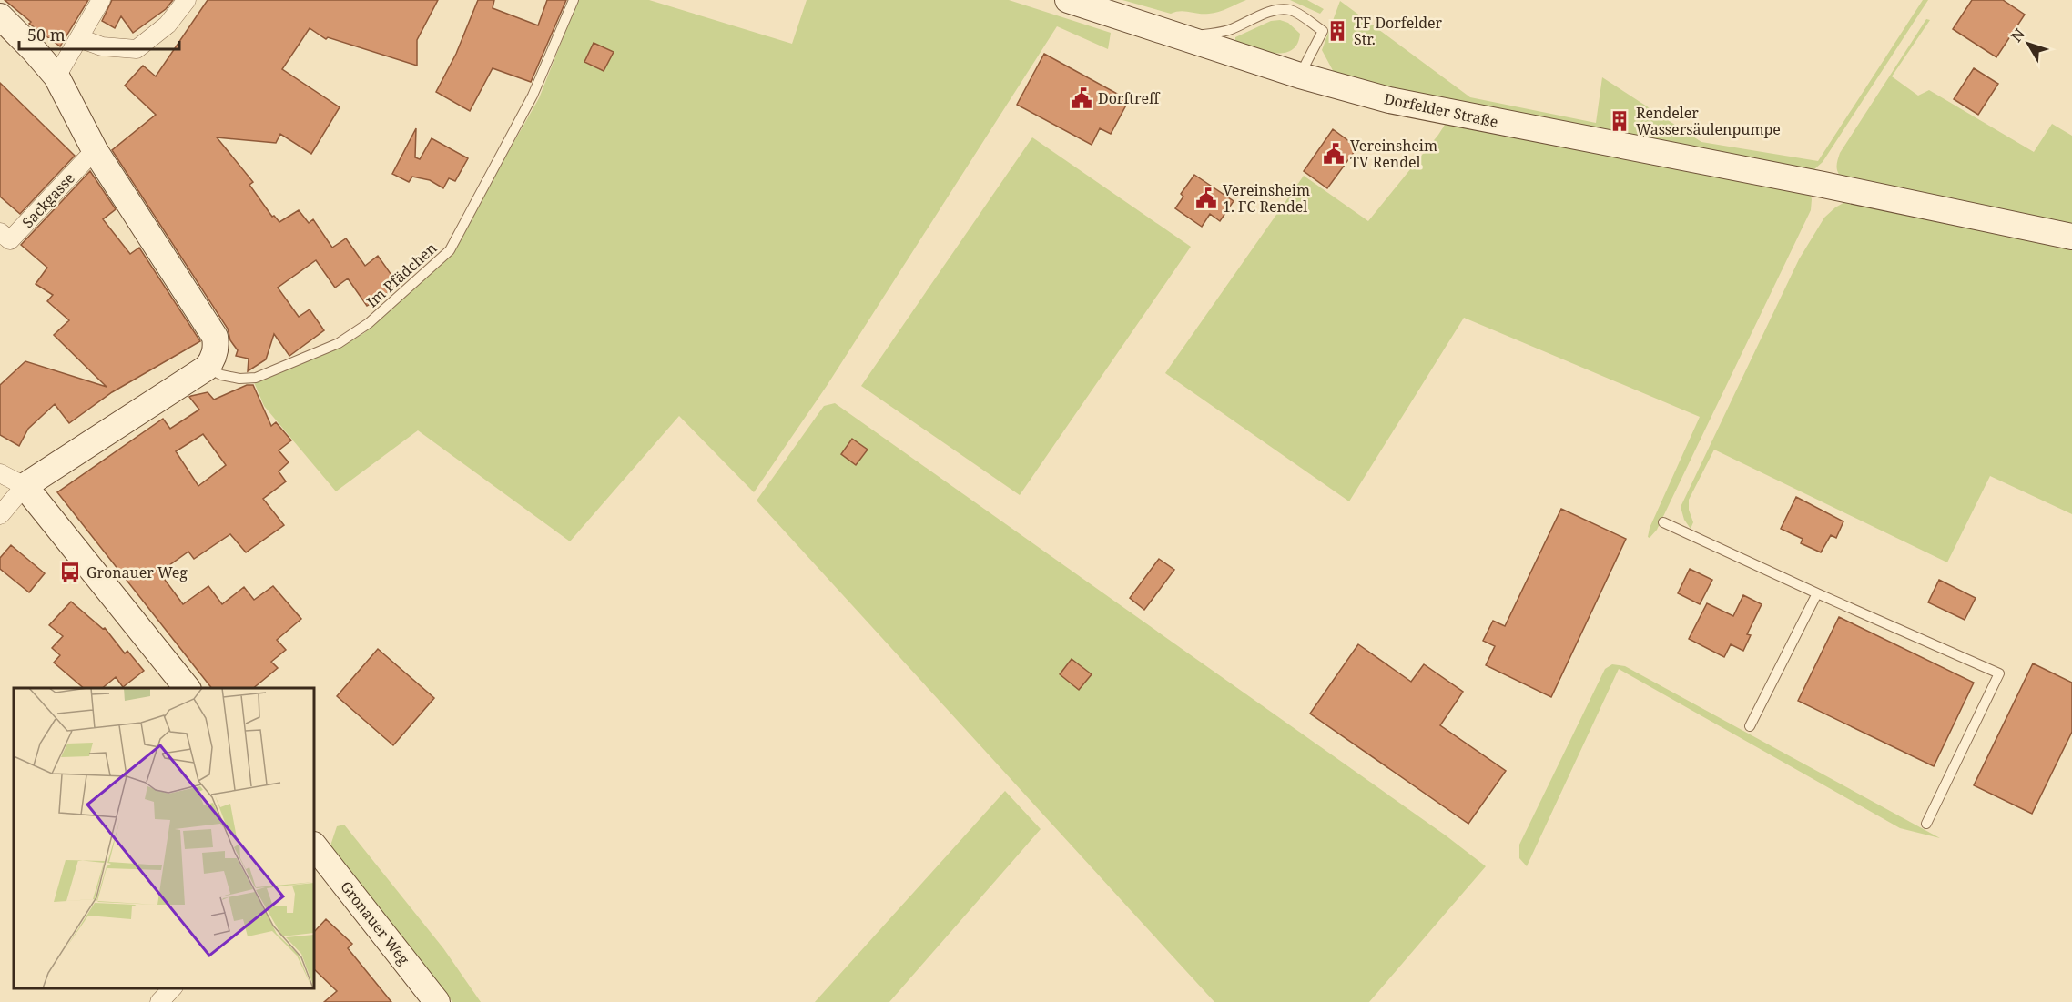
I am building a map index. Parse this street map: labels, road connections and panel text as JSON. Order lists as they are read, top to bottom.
{
  "streets": {
    "street": ["Dorfelder Straße", "Sackgasse", "Gronauer Weg"],
    "lane": ["Im Pfädchen"]
  },
  "places": {
    "building": ["TF Dorfelder Str.", "Rendeler Wassersäulenpumpe"],
    "public building": ["Dorftreff", "Vereinsheim TV Rendel", "Vereinsheim 1. FC Rendel"],
    "bus stop": ["Gronauer Weg"]
  },
  "scale_bar": "50 m",
  "north": "top left"
}
